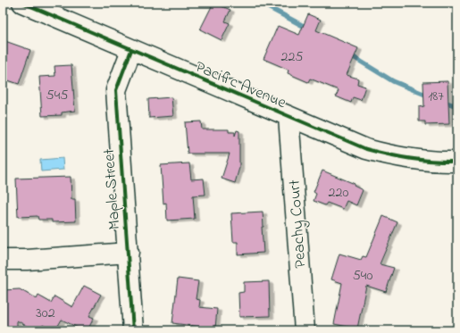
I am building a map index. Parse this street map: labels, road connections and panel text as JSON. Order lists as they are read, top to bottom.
{
  "streets": {
    "street": ["Pacific Avenue", "Maple Street", "Peachy Court"]
  },
  "crossings": [
    ["Pacific Avenue", "Maple Street"],
    ["Pacific Avenue", "Peachy Court"]
  ],
  "house_numbers": [
    "225",
    "545",
    "187",
    "220",
    "540",
    "302"
  ]
}
